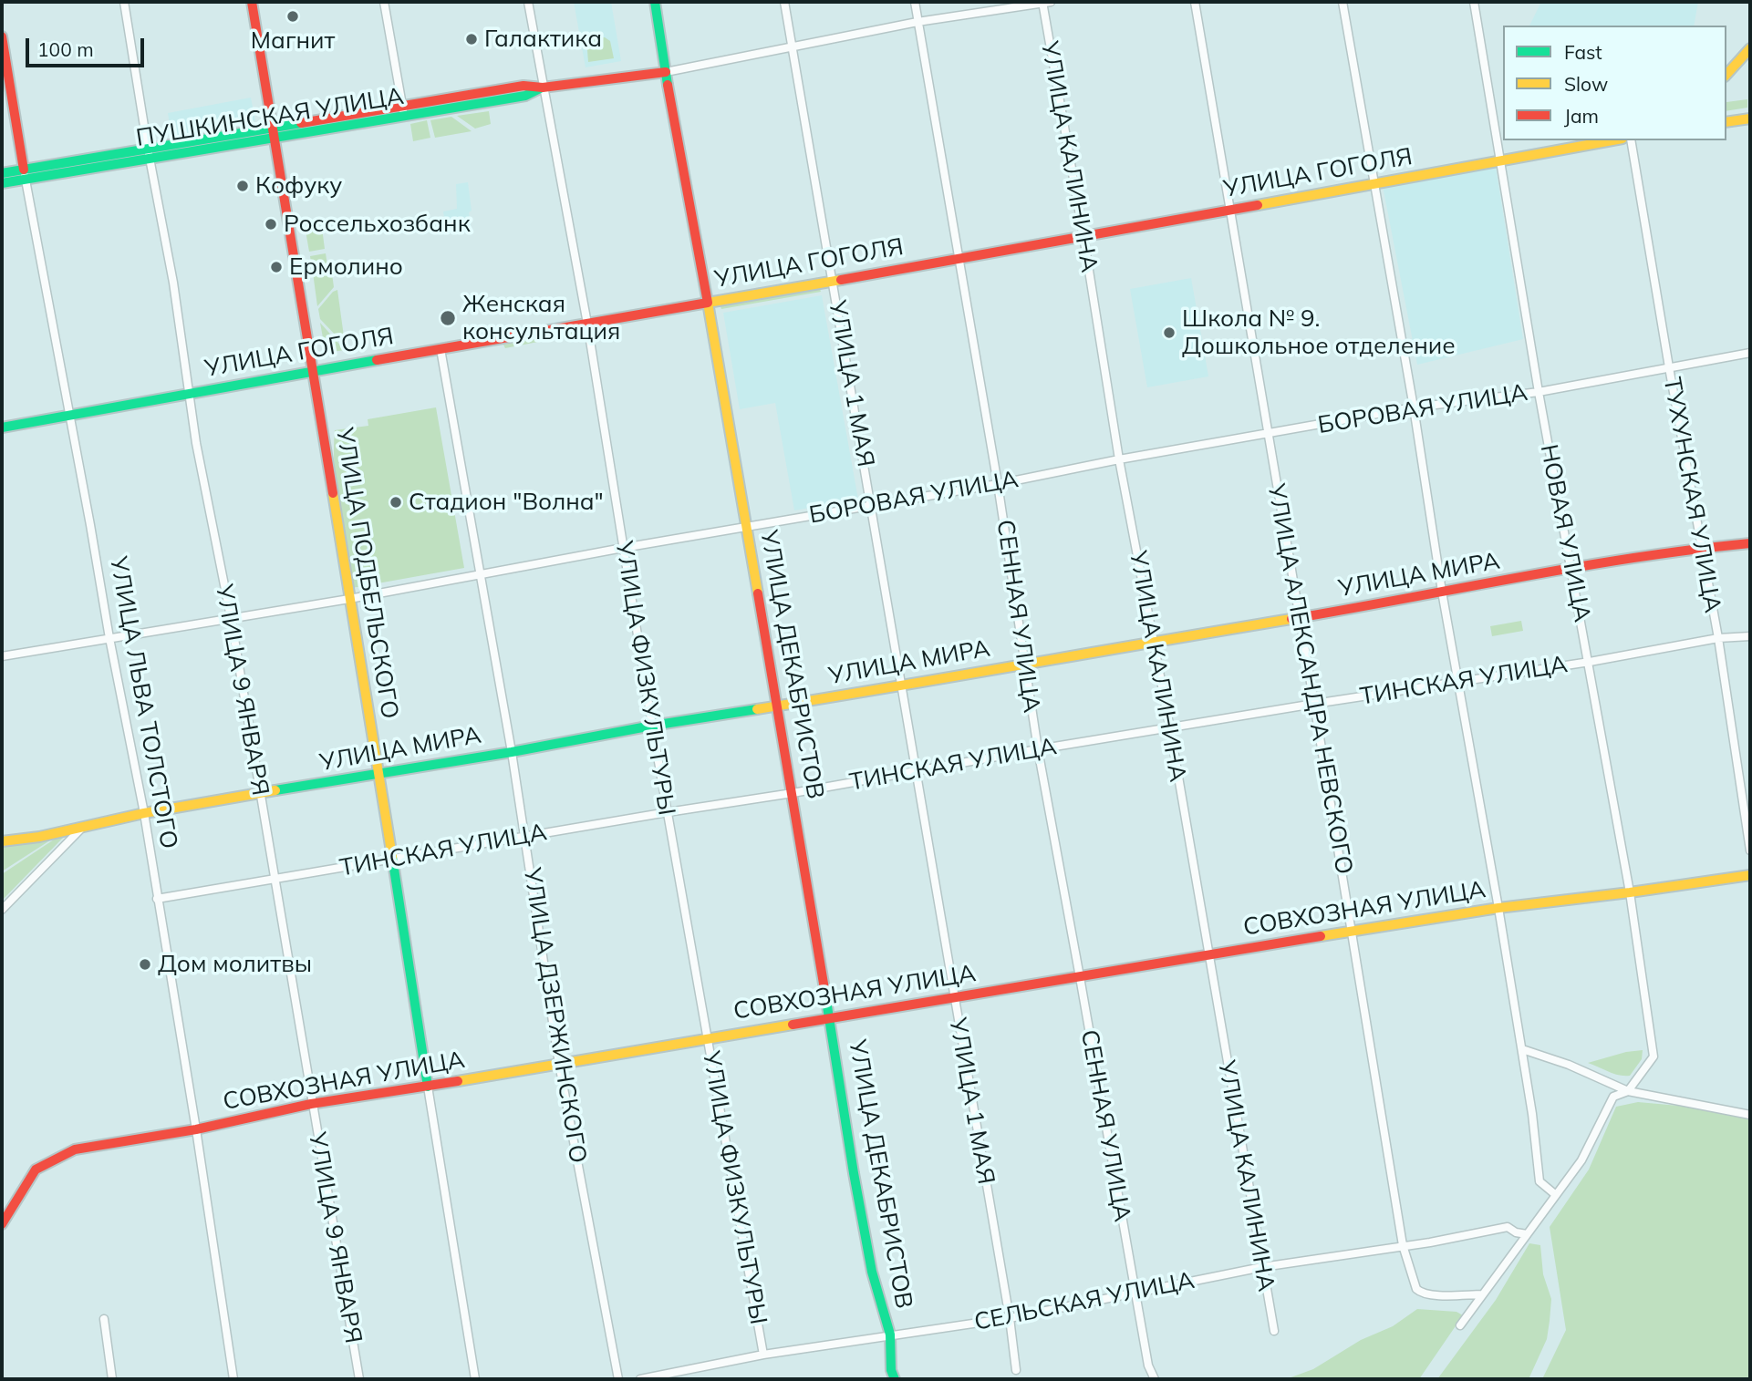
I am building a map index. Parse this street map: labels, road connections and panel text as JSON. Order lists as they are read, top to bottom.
{
  "streets": {
    "main road": [
      "ПУШКИНСКАЯ УЛИЦА",
      "УЛИЦА ГОГОЛЯ",
      "УЛИЦА ПОДБЕЛЬСКОГО",
      "УЛИЦА МИРА",
      "УЛИЦА ДЕКАБРИСТОВ",
      "УЛИЦА ЛЬВА ТОЛСТОГО",
      "СОВХОЗНАЯ УЛИЦА"
    ],
    "street": [
      "УЛИЦА КАЛИНИНА",
      "УЛИЦА 1 МАЯ",
      "БОРОВАЯ УЛИЦА",
      "ТУХУНСКАЯ УЛИЦА",
      "НОВАЯ УЛИЦА",
      "СЕННАЯ УЛИЦА",
      "УЛИЦА ФИЗКУЛЬТУРЫ",
      "УЛИЦА АЛЕКСАНДРА НЕВСКОГО",
      "ТИНСКАЯ УЛИЦА",
      "УЛИЦА 9 ЯНВАРЯ",
      "УЛИЦА ДЗЕРЖИНСКОГО",
      "СЕЛЬСКАЯ УЛИЦА"
    ]
  },
  "crossings": [
    ["ПУШКИНСКАЯ УЛИЦА", "УЛИЦА КАЛИНИНА"],
    ["ПУШКИНСКАЯ УЛИЦА", "УЛИЦА 1 МАЯ"],
    ["ПУШКИНСКАЯ УЛИЦА", "УЛИЦА ПОДБЕЛЬСКОГО"],
    ["ПУШКИНСКАЯ УЛИЦА", "СЕННАЯ УЛИЦА"],
    ["ПУШКИНСКАЯ УЛИЦА", "УЛИЦА ДЕКАБРИСТОВ"],
    ["ПУШКИНСКАЯ УЛИЦА", "УЛИЦА ФИЗКУЛЬТУРЫ"],
    ["ПУШКИНСКАЯ УЛИЦА", "УЛИЦА 9 ЯНВАРЯ"],
    ["ПУШКИНСКАЯ УЛИЦА", "УЛИЦА ЛЬВА ТОЛСТОГО"],
    ["УЛИЦА КАЛИНИНА", "УЛИЦА ГОГОЛЯ"],
    ["УЛИЦА КАЛИНИНА", "БОРОВАЯ УЛИЦА"],
    ["УЛИЦА КАЛИНИНА", "УЛИЦА МИРА"],
    ["УЛИЦА КАЛИНИНА", "ТИНСКАЯ УЛИЦА"],
    ["УЛИЦА КАЛИНИНА", "СОВХОЗНАЯ УЛИЦА"],
    ["УЛИЦА КАЛИНИНА", "СЕЛЬСКАЯ УЛИЦА"],
    ["УЛИЦА ГОГОЛЯ", "УЛИЦА 1 МАЯ"],
    ["УЛИЦА ГОГОЛЯ", "НОВАЯ УЛИЦА"],
    ["УЛИЦА ГОГОЛЯ", "УЛИЦА ПОДБЕЛЬСКОГО"],
    ["УЛИЦА ГОГОЛЯ", "СЕННАЯ УЛИЦА"],
    ["УЛИЦА ГОГОЛЯ", "УЛИЦА ДЕКАБРИСТОВ"],
    ["УЛИЦА ГОГОЛЯ", "УЛИЦА ФИЗКУЛЬТУРЫ"],
    ["УЛИЦА ГОГОЛЯ", "УЛИЦА АЛЕКСАНДРА НЕВСКОГО"],
    ["УЛИЦА ГОГОЛЯ", "УЛИЦА 9 ЯНВАРЯ"],
    ["УЛИЦА ГОГОЛЯ", "УЛИЦА ЛЬВА ТОЛСТОГО"],
    ["УЛИЦА ГОГОЛЯ", "УЛИЦА ДЗЕРЖИНСКОГО"],
    ["УЛИЦА 1 МАЯ", "БОРОВАЯ УЛИЦА"],
    ["УЛИЦА 1 МАЯ", "УЛИЦА МИРА"],
    ["УЛИЦА 1 МАЯ", "ТИНСКАЯ УЛИЦА"],
    ["УЛИЦА 1 МАЯ", "СОВХОЗНАЯ УЛИЦА"],
    ["УЛИЦА 1 МАЯ", "СЕЛЬСКАЯ УЛИЦА"],
    ["БОРОВАЯ УЛИЦА", "ТУХУНСКАЯ УЛИЦА"],
    ["БОРОВАЯ УЛИЦА", "НОВАЯ УЛИЦА"],
    ["БОРОВАЯ УЛИЦА", "УЛИЦА ПОДБЕЛЬСКОГО"],
    ["БОРОВАЯ УЛИЦА", "СЕННАЯ УЛИЦА"],
    ["БОРОВАЯ УЛИЦА", "УЛИЦА ДЕКАБРИСТОВ"],
    ["БОРОВАЯ УЛИЦА", "УЛИЦА ФИЗКУЛЬТУРЫ"],
    ["БОРОВАЯ УЛИЦА", "УЛИЦА АЛЕКСАНДРА НЕВСКОГО"],
    ["БОРОВАЯ УЛИЦА", "УЛИЦА 9 ЯНВАРЯ"],
    ["БОРОВАЯ УЛИЦА", "УЛИЦА ЛЬВА ТОЛСТОГО"],
    ["БОРОВАЯ УЛИЦА", "УЛИЦА ДЗЕРЖИНСКОГО"],
    ["ТУХУНСКАЯ УЛИЦА", "УЛИЦА МИРА"],
    ["ТУХУНСКАЯ УЛИЦА", "ТИНСКАЯ УЛИЦА"],
    ["НОВАЯ УЛИЦА", "УЛИЦА МИРА"],
    ["НОВАЯ УЛИЦА", "ТИНСКАЯ УЛИЦА"],
    ["НОВАЯ УЛИЦА", "СОВХОЗНАЯ УЛИЦА"],
    ["УЛИЦА ПОДБЕЛЬСКОГО", "УЛИЦА МИРА"],
    ["УЛИЦА ПОДБЕЛЬСКОГО", "ТИНСКАЯ УЛИЦА"],
    ["УЛИЦА ПОДБЕЛЬСКОГО", "СОВХОЗНАЯ УЛИЦА"],
    ["УЛИЦА МИРА", "СЕННАЯ УЛИЦА"],
    ["УЛИЦА МИРА", "УЛИЦА ДЕКАБРИСТОВ"],
    ["УЛИЦА МИРА", "УЛИЦА ФИЗКУЛЬТУРЫ"],
    ["УЛИЦА МИРА", "УЛИЦА АЛЕКСАНДРА НЕВСКОГО"],
    ["УЛИЦА МИРА", "УЛИЦА 9 ЯНВАРЯ"],
    ["УЛИЦА МИРА", "УЛИЦА ЛЬВА ТОЛСТОГО"],
    ["УЛИЦА МИРА", "УЛИЦА ДЗЕРЖИНСКОГО"],
    ["СЕННАЯ УЛИЦА", "ТИНСКАЯ УЛИЦА"],
    ["СЕННАЯ УЛИЦА", "СОВХОЗНАЯ УЛИЦА"],
    ["СЕННАЯ УЛИЦА", "СЕЛЬСКАЯ УЛИЦА"],
    ["УЛИЦА ДЕКАБРИСТОВ", "ТИНСКАЯ УЛИЦА"],
    ["УЛИЦА ДЕКАБРИСТОВ", "СОВХОЗНАЯ УЛИЦА"],
    ["УЛИЦА ДЕКАБРИСТОВ", "СЕЛЬСКАЯ УЛИЦА"],
    ["УЛИЦА ФИЗКУЛЬТУРЫ", "ТИНСКАЯ УЛИЦА"],
    ["УЛИЦА ФИЗКУЛЬТУРЫ", "СОВХОЗНАЯ УЛИЦА"],
    ["УЛИЦА ФИЗКУЛЬТУРЫ", "СЕЛЬСКАЯ УЛИЦА"],
    ["УЛИЦА АЛЕКСАНДРА НЕВСКОГО", "ТИНСКАЯ УЛИЦА"],
    ["УЛИЦА АЛЕКСАНДРА НЕВСКОГО", "СОВХОЗНАЯ УЛИЦА"],
    ["УЛИЦА АЛЕКСАНДРА НЕВСКОГО", "СЕЛЬСКАЯ УЛИЦА"],
    ["ТИНСКАЯ УЛИЦА", "УЛИЦА 9 ЯНВАРЯ"],
    ["ТИНСКАЯ УЛИЦА", "УЛИЦА ЛЬВА ТОЛСТОГО"],
    ["ТИНСКАЯ УЛИЦА", "УЛИЦА ДЗЕРЖИНСКОГО"],
    ["УЛИЦА 9 ЯНВАРЯ", "СОВХОЗНАЯ УЛИЦА"],
    ["УЛИЦА ЛЬВА ТОЛСТОГО", "СОВХОЗНАЯ УЛИЦА"],
    ["СОВХОЗНАЯ УЛИЦА", "УЛИЦА ДЗЕРЖИНСКОГО"]
  ],
  "places": [
    "Магнит",
    "Галактика",
    "Кофуку",
    "Россельхозбанк",
    "Ермолино",
    "Женская консультация",
    "Школа № 9. Дошкольное отделение",
    "Стадион \"Волна\"",
    "Дом молитвы"
  ],
  "legend": ["Fast", "Slow", "Jam"],
  "scale_bar": "100 m"
}
